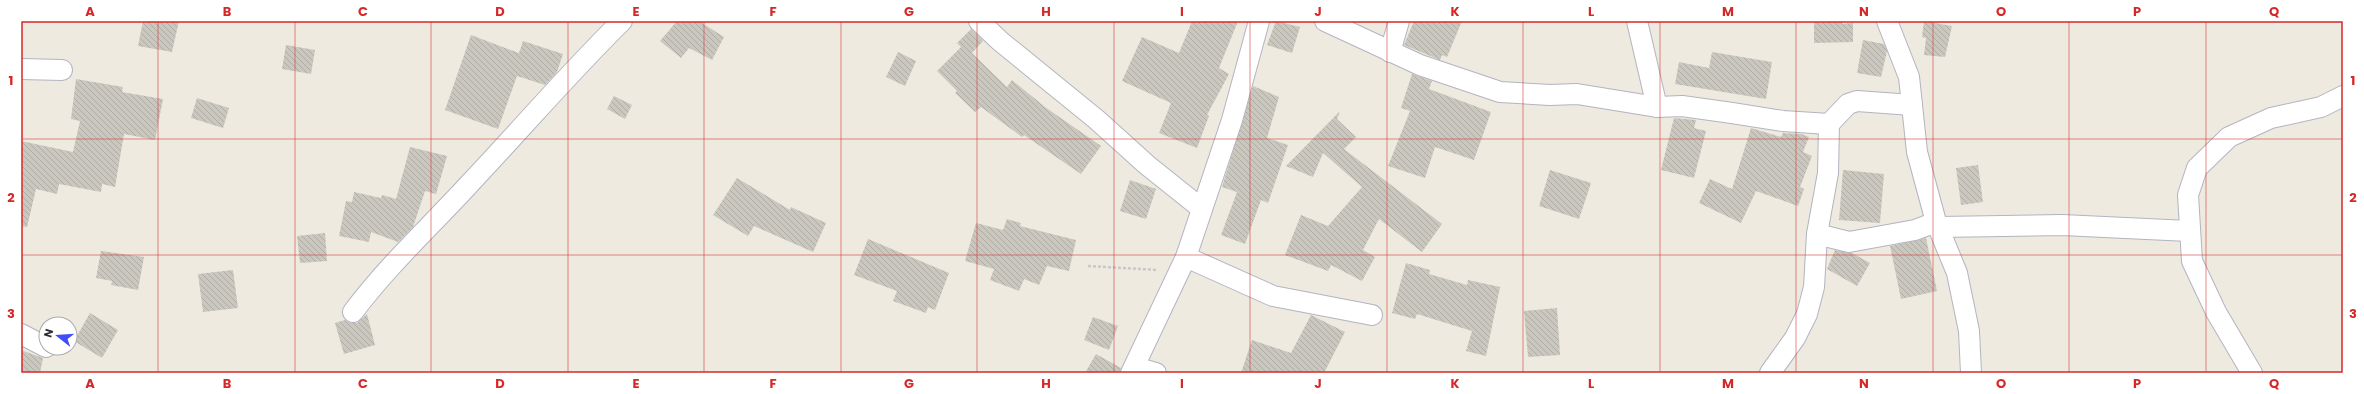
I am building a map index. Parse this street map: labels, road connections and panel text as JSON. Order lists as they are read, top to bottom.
{
  "north": "left",
  "grid": {
    "columns": [
      "A",
      "B",
      "C",
      "D",
      "E",
      "F",
      "G",
      "H",
      "I",
      "J",
      "K",
      "L",
      "M",
      "N",
      "O",
      "P",
      "Q"
    ],
    "rows": ["1", "2", "3"]
  }
}
